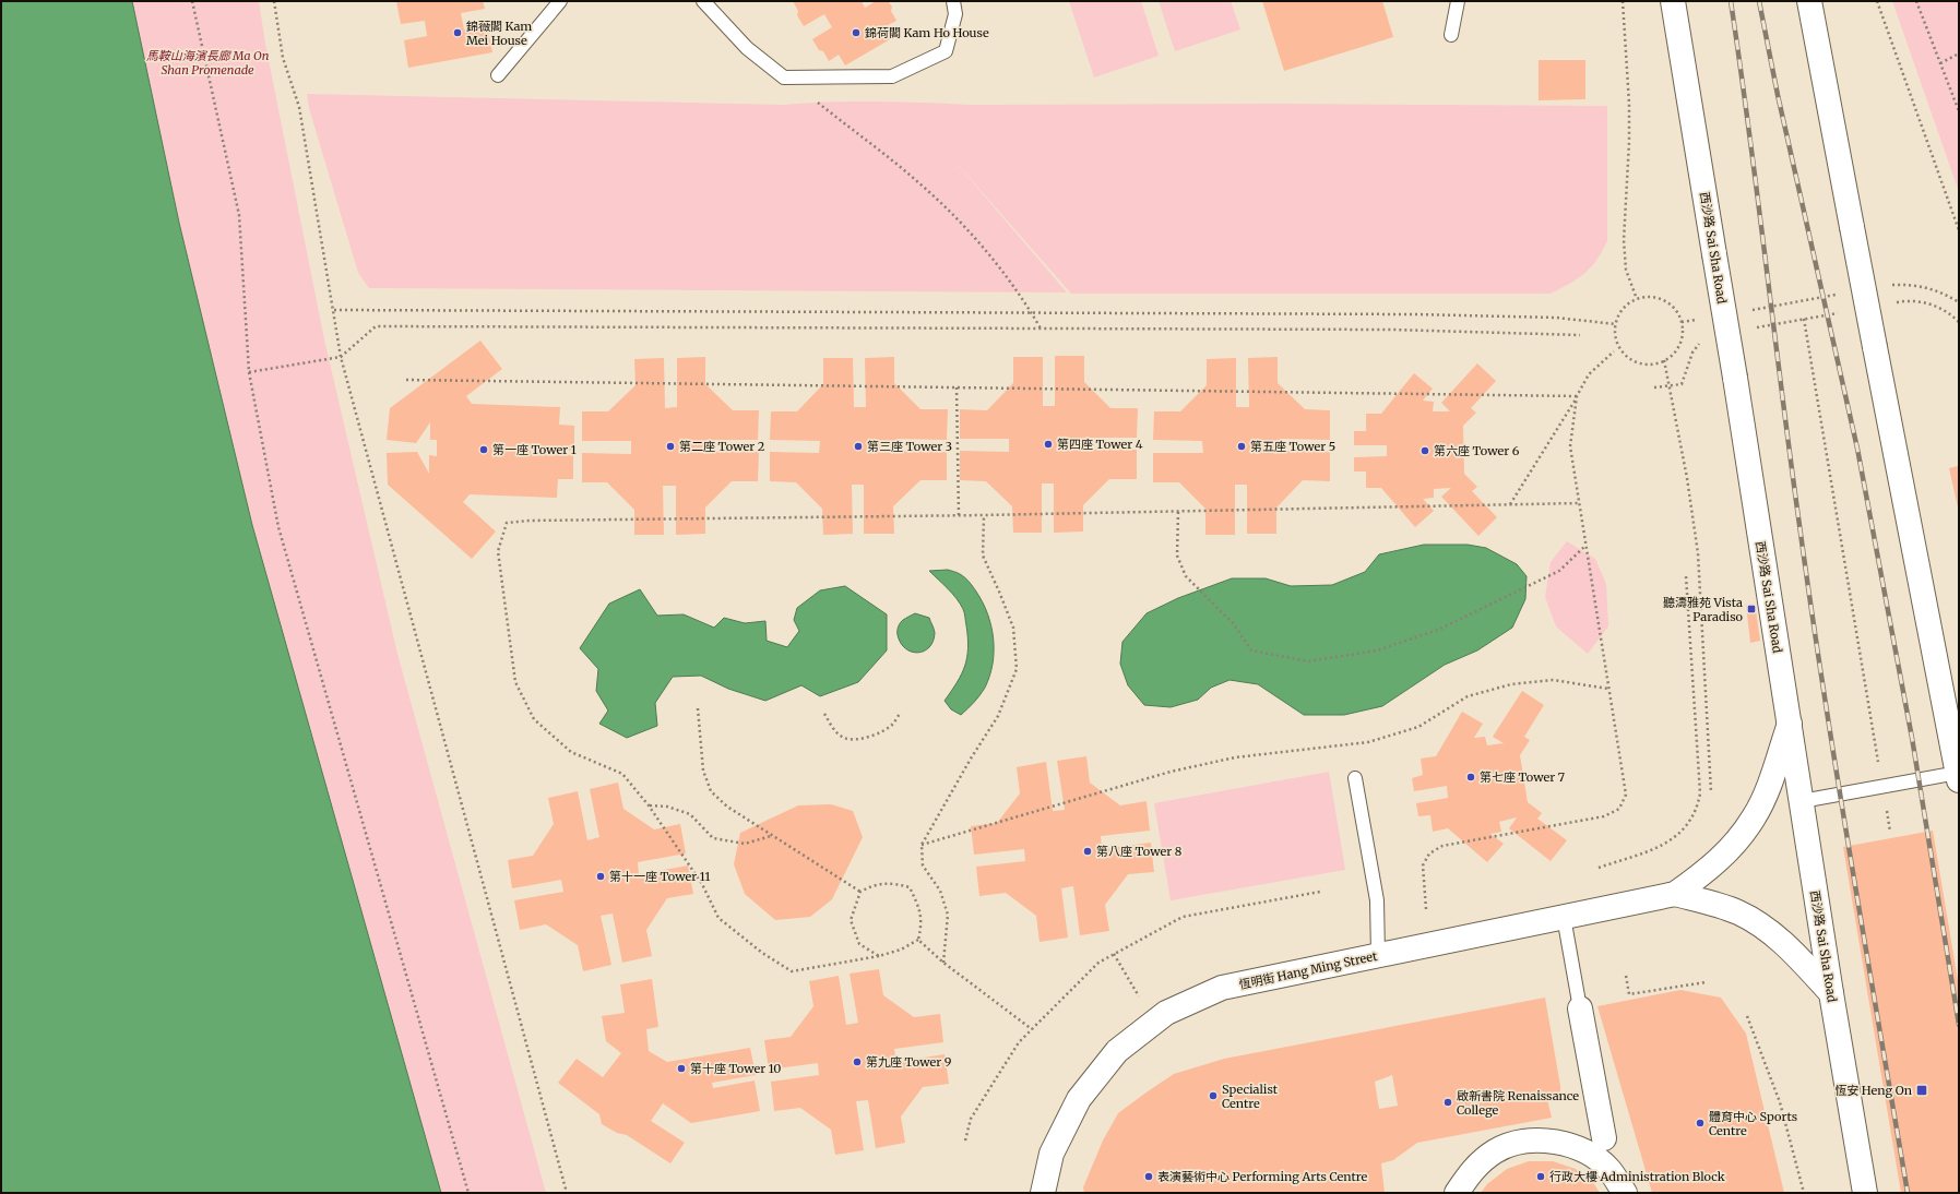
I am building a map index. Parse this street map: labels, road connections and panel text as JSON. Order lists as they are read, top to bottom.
{
  "streets": {
    "main road": ["西沙路 Sai Sha Road", "恆明街 Hang Ming Street"]
  },
  "crossings": [
    ["西沙路 Sai Sha Road", "恆明街 Hang Ming Street"]
  ],
  "parks": ["馬鞍山海濱長廊 Ma On Shan Promenade"],
  "places": {
    "other": [
      "錦薇閣 Kam Mei House",
      "錦荷閣 Kam Ho House",
      "第四座 Tower 4",
      "第二座 Tower 2",
      "第三座 Tower 3",
      "第五座 Tower 5",
      "第一座 Tower 1",
      "第六座 Tower 6",
      "第七座 Tower 7",
      "第八座 Tower 8",
      "第十一座 Tower 11",
      "第九座 Tower 9",
      "第十座 Tower 10",
      "Specialist Centre",
      "啟新書院 Renaissance College",
      "體育中心 Sports Centre",
      "表演藝術中心 Performing Arts Centre",
      "行政大樓 Administration Block"
    ],
    "transit": ["聽濤雅苑 Vista Paradiso", "恆安 Heng On"]
  }
}
